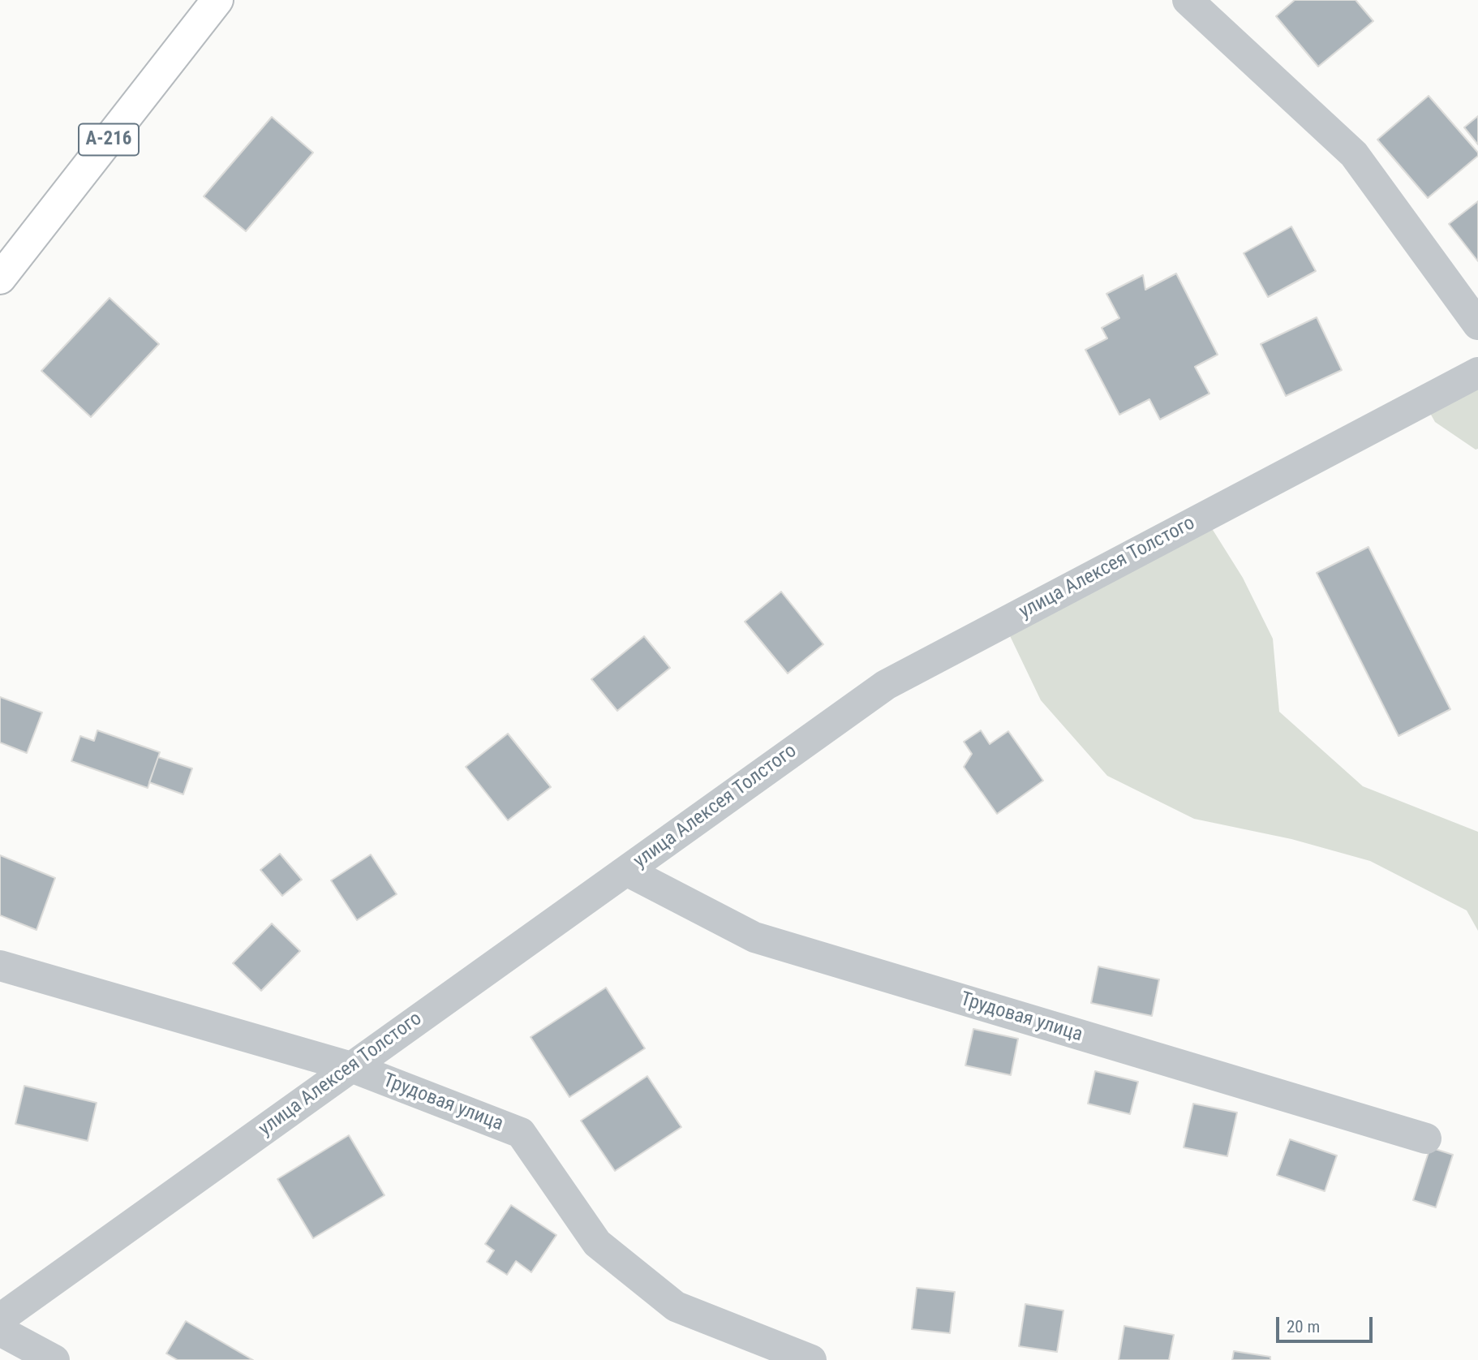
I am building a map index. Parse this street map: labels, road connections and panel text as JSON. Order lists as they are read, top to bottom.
{
  "streets": {
    "main road": ["А-216"],
    "street": ["улица Алексея Толстого", "Трудовая улица"]
  },
  "crossings": [
    ["улица Алексея Толстого", "Трудовая улица"]
  ],
  "scale_bar": "20 m"
}
